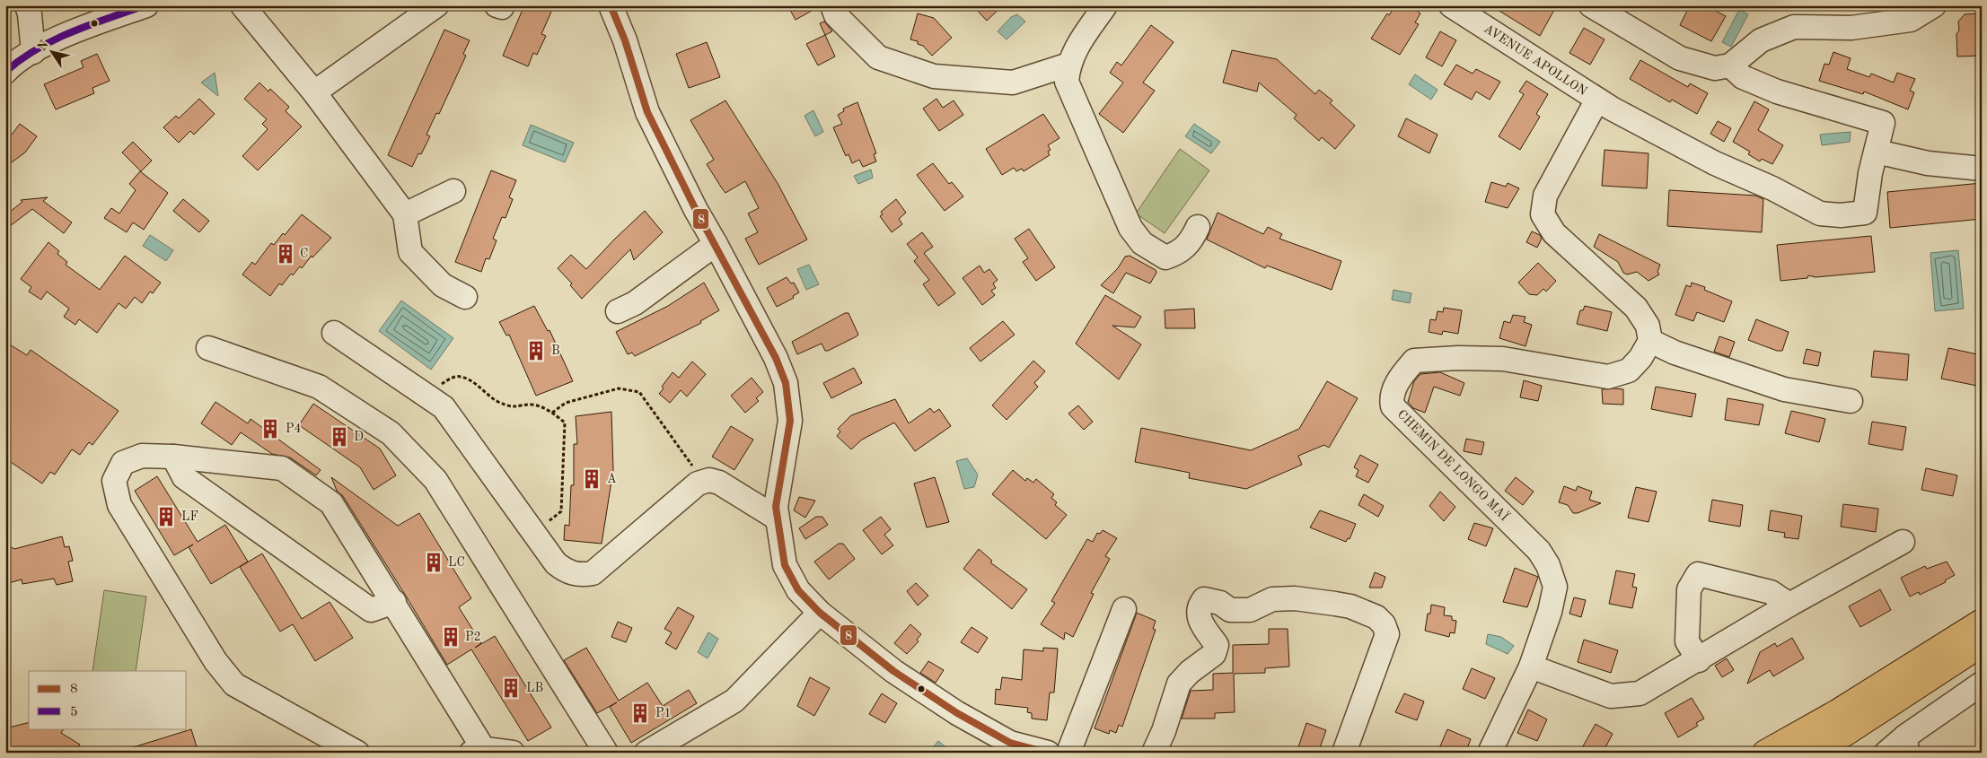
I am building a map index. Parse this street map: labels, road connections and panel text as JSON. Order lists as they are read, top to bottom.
{
  "streets": {
    "street": ["AVENUE APOLLON", "CHEMIN DE LONGO MAÏ"]
  },
  "places": {
    "building": [
      "C",
      "B",
      "P4",
      "D",
      "A",
      "LF",
      "LC",
      "P2",
      "LB",
      "P1"
    ]
  },
  "lines": ["transit line 8", "transit line 5"],
  "legend": ["8", "5"],
  "north": "top left"
}
